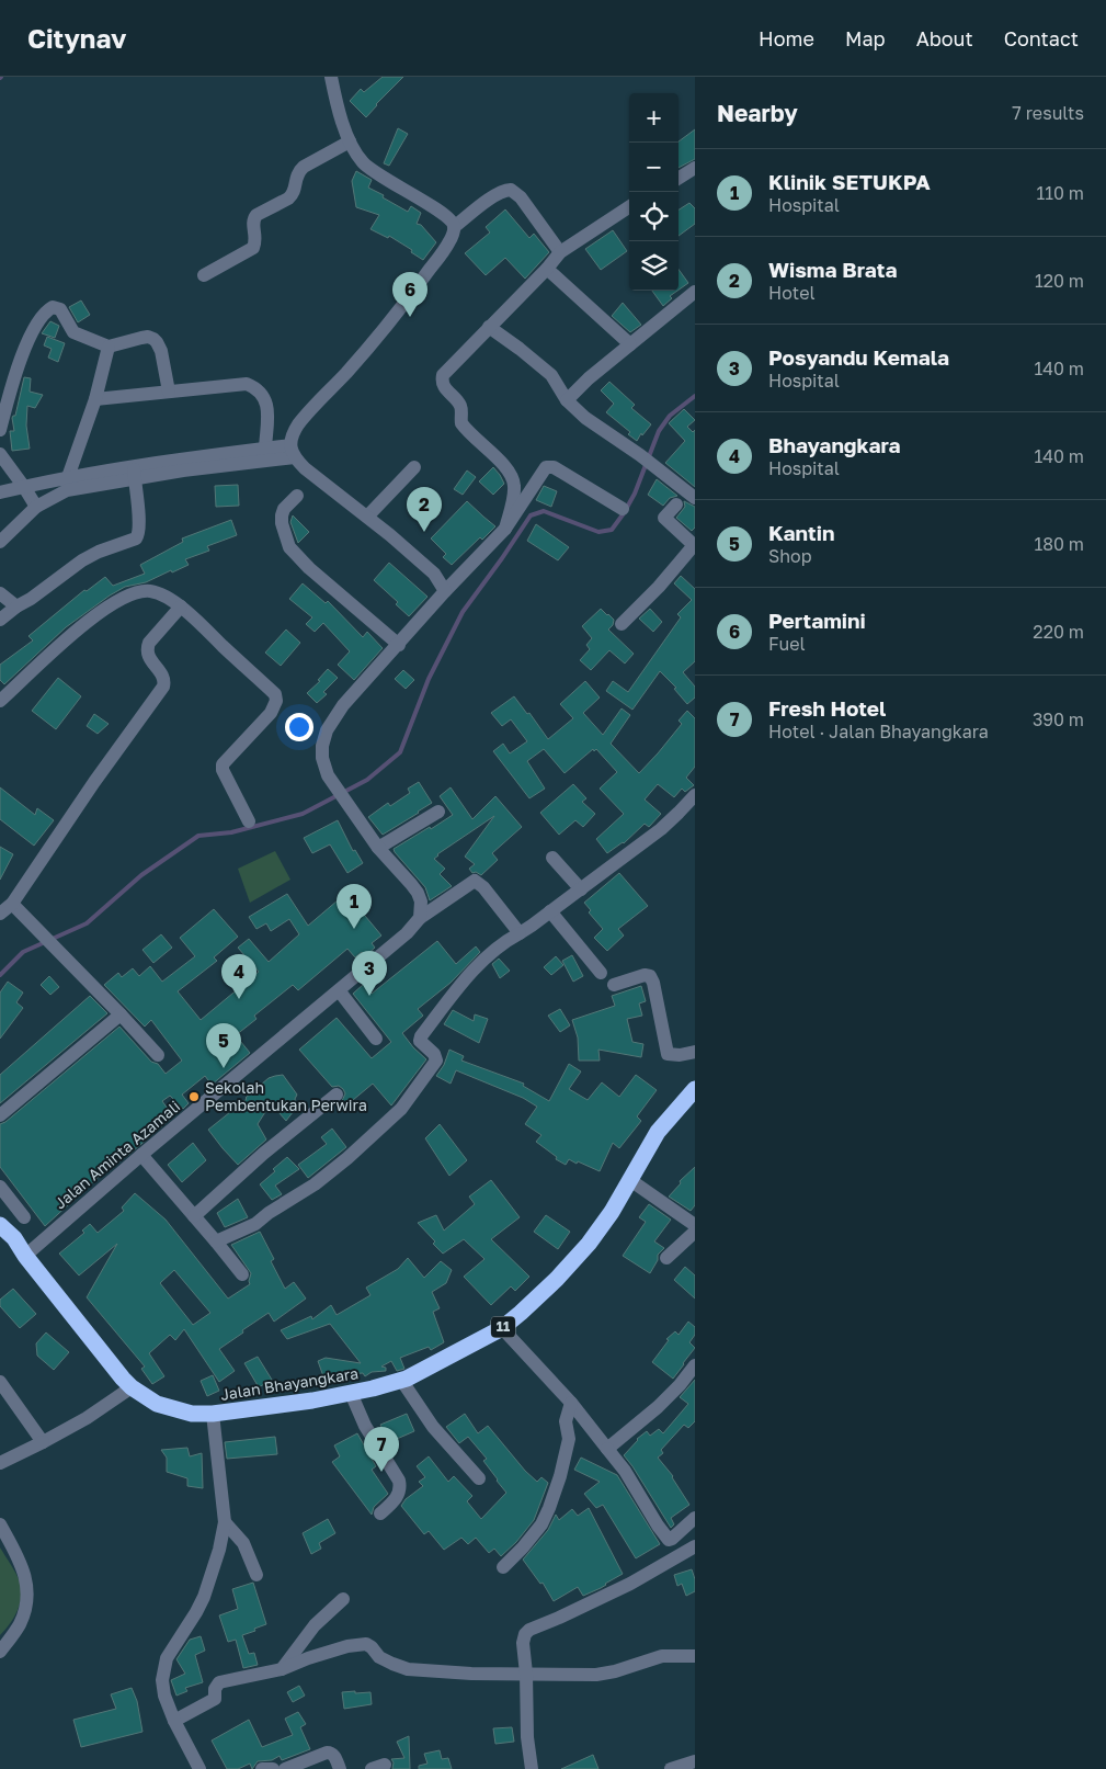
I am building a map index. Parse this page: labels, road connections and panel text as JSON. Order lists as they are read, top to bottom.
{
  "streets": {
    "highway": ["11", "Jalan Bhayangkara"],
    "street": ["Jalan Aminta Azamali"]
  },
  "crossings": [
    ["Jalan Aminta Azamali", "Jalan Bhayangkara"]
  ],
  "places": ["Sekolah Pembentukan Perwira"],
  "page": {
    "header": "Citynav",
    "nav": [
      "Home",
      "Map",
      "About",
      "Contact"
    ],
    "heading": ["Nearby", "7 results"],
    "map_buttons": ["+", "−"],
    "list": [
      {
        "mark": "1",
        "name": "Klinik SETUKPA",
        "note": "Hospital",
        "value": "110 m"
      },
      {
        "mark": "2",
        "name": "Wisma Brata",
        "note": "Hotel",
        "value": "120 m"
      },
      {
        "mark": "3",
        "name": "Posyandu Kemala",
        "note": "Hospital",
        "value": "140 m"
      },
      {
        "mark": "4",
        "name": "Bhayangkara",
        "note": "Hospital",
        "value": "140 m"
      },
      {
        "mark": "5",
        "name": "Kantin",
        "note": "Shop",
        "value": "180 m"
      },
      {
        "mark": "6",
        "name": "Pertamini",
        "note": "Fuel",
        "value": "220 m"
      },
      {
        "mark": "7",
        "name": "Fresh Hotel",
        "note": "Hotel · Jalan Bhayangkara",
        "value": "390 m"
      }
    ],
    "pins": [
      "6",
      "2",
      "1",
      "3",
      "4",
      "5",
      "7"
    ]
  }
}
